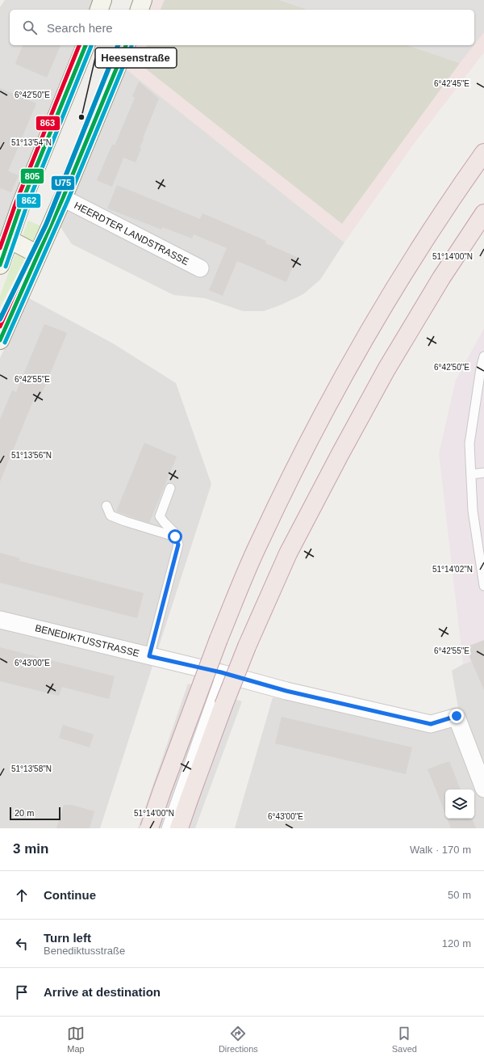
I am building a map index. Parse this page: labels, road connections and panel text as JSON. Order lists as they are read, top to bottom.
{
  "streets": {
    "main road": ["HEERDTER LANDSTRASSE"],
    "street": ["BENEDIKTUSSTRASSE"]
  },
  "places": ["Heesenstraße"],
  "lines": [
    "transit line U75",
    "transit line 805",
    "transit line 863",
    "transit line 862"
  ],
  "scale_bar": "20 m",
  "page": {
    "search": "Search here",
    "scale": "20 m",
    "heading": ["3 min", "Walk · 170 m"],
    "list": [
      ["Continue", "50 m"],
      ["Turn left", "Benediktusstraße", "120 m"],
      "Arrive at destination"
    ],
    "nav": ["Map", "Directions", "Saved"]
  },
  "coordinates": [
    "6°42'45\"E",
    "6°42'50\"E",
    "51°13'54\"N",
    "51°14'00\"N",
    "6°42'55\"E",
    "51°13'56\"N",
    "51°14'02\"N",
    "6°43'00\"E",
    "51°13'58\"N"
  ]
}
